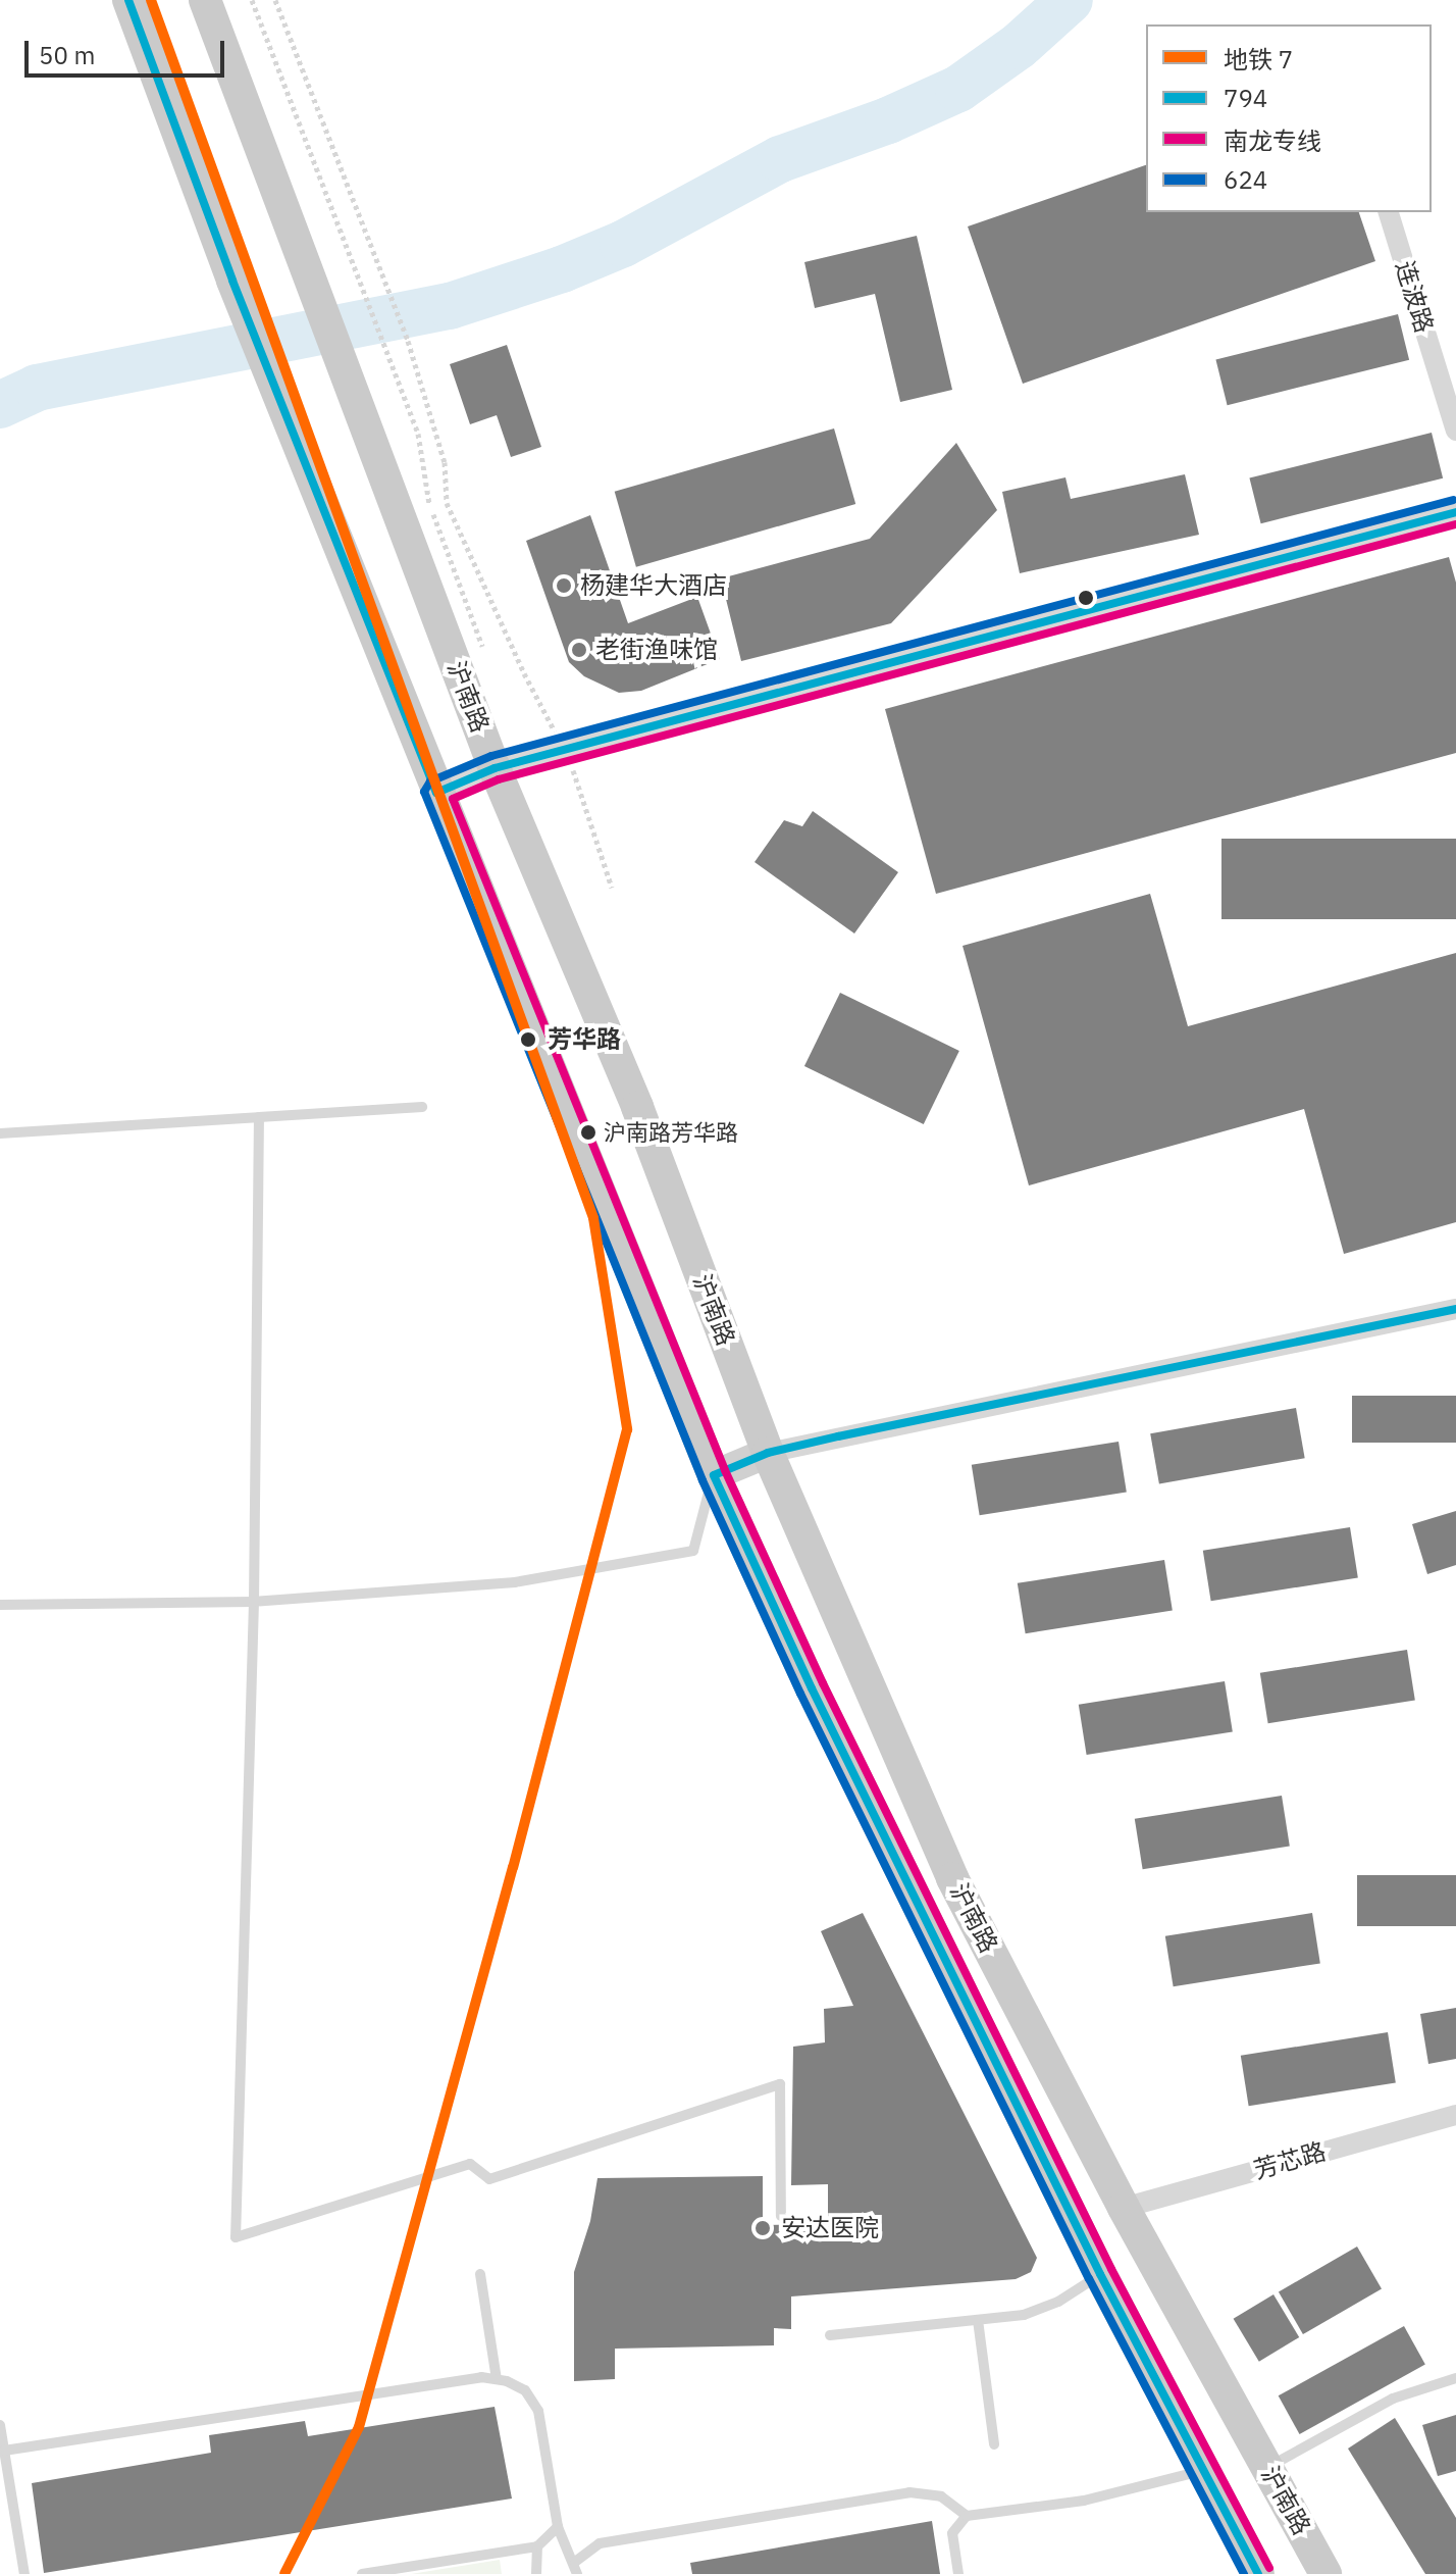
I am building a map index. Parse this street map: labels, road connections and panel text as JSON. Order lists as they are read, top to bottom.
{
  "streets": {
    "main road": ["沪南路"],
    "street": ["连波路", "芳芯路"]
  },
  "crossings": [
    ["沪南路", "芳芯路"]
  ],
  "places": [
    "杨建华大酒店",
    "老街渔味馆",
    "芳华路",
    "沪南路芳华路",
    "安达医院"
  ],
  "lines": [
    "metro line 7",
    "transit line 794",
    "transit line 624",
    "transit line 南龙专线"
  ],
  "legend": [
    "地铁 7",
    "794",
    "南龙专线",
    "624"
  ],
  "scale_bar": "50 m"
}
